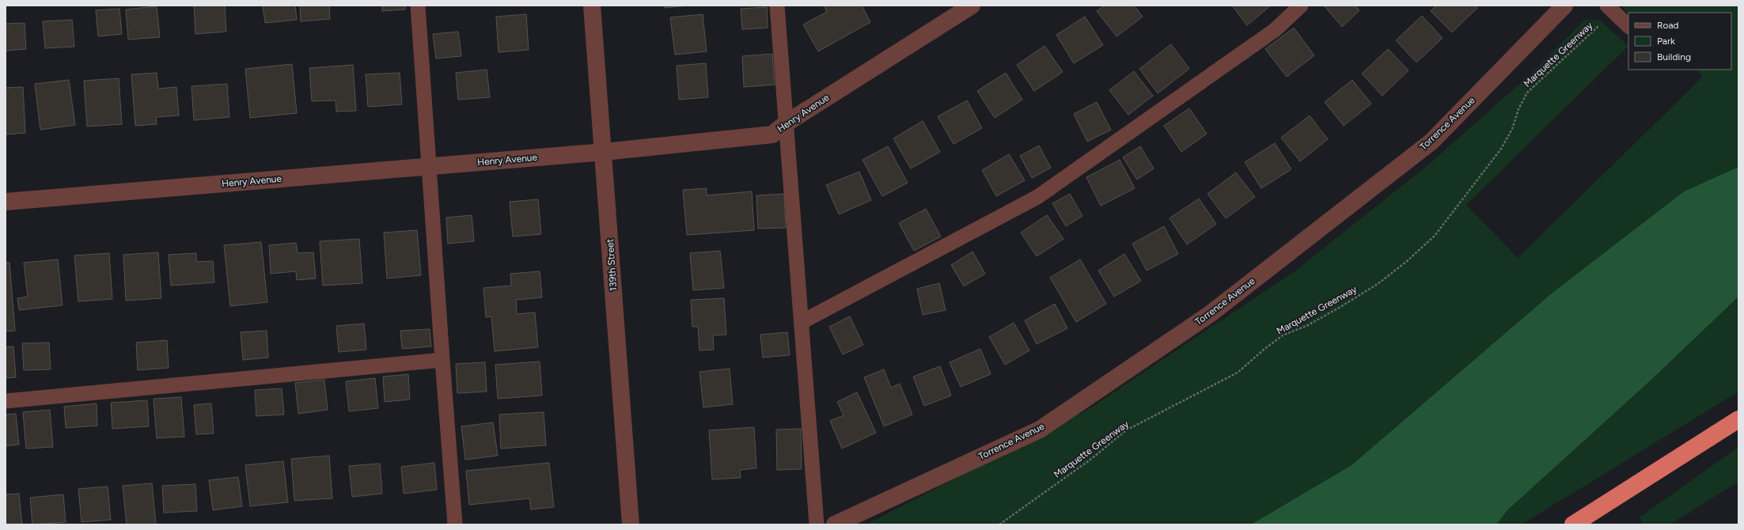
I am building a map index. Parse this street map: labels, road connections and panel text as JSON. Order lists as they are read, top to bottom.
{
  "streets": {
    "street": ["Henry Avenue", "Torrence Avenue", "139th Street"],
    "path": ["Marquette Greenway"]
  },
  "crossings": [
    ["Henry Avenue", "139th Street"]
  ],
  "legend": ["Road", "Park", "Building"]
}
